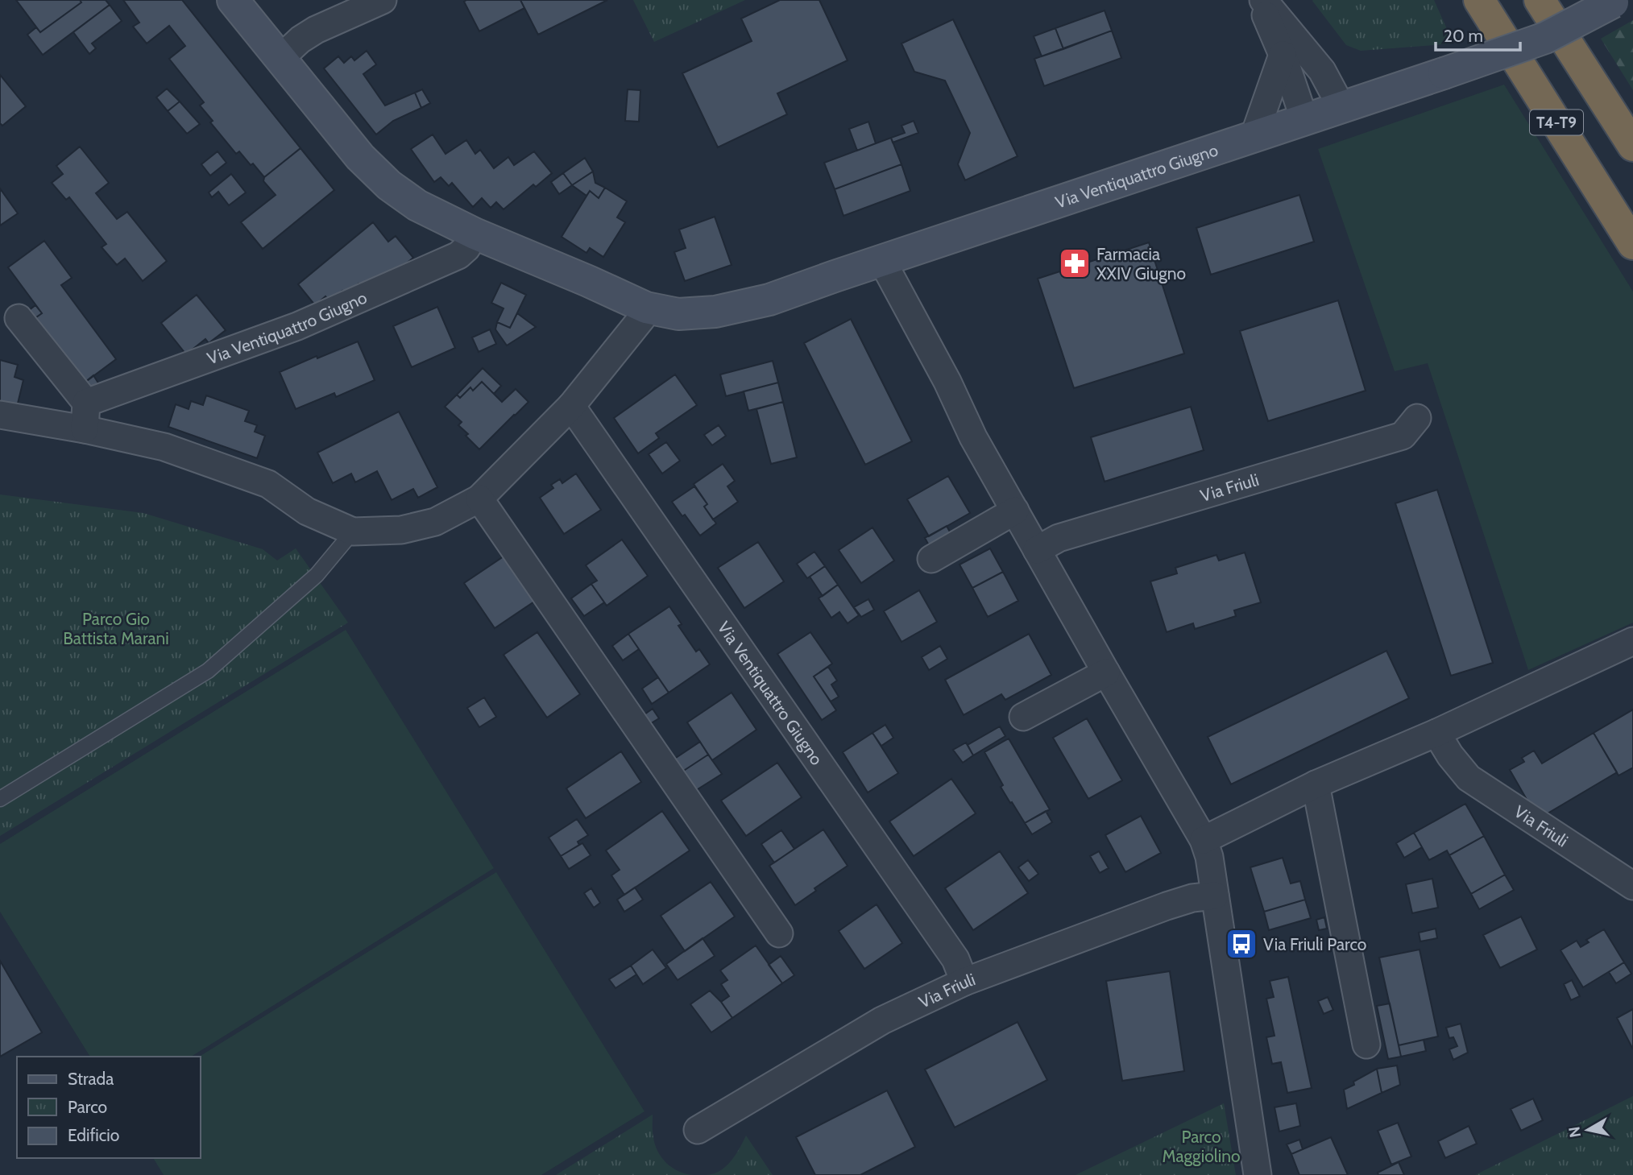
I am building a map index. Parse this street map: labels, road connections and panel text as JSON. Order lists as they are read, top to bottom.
{
  "streets": {
    "highway": ["T4-T9"],
    "street": ["Via Ventiquattro Giugno", "Via Friuli"]
  },
  "crossings": [
    ["Via Ventiquattro Giugno", "Via Friuli"]
  ],
  "parks": ["Parco Gio Battista Marani", "Parco Maggiolino"],
  "places": {
    "pharmacy": ["Farmacia XXIV Giugno"],
    "bus stop": ["Via Friuli Parco"]
  },
  "legend": ["Strada", "Parco", "Edificio"],
  "scale_bar": "20 m",
  "north": "left"
}
